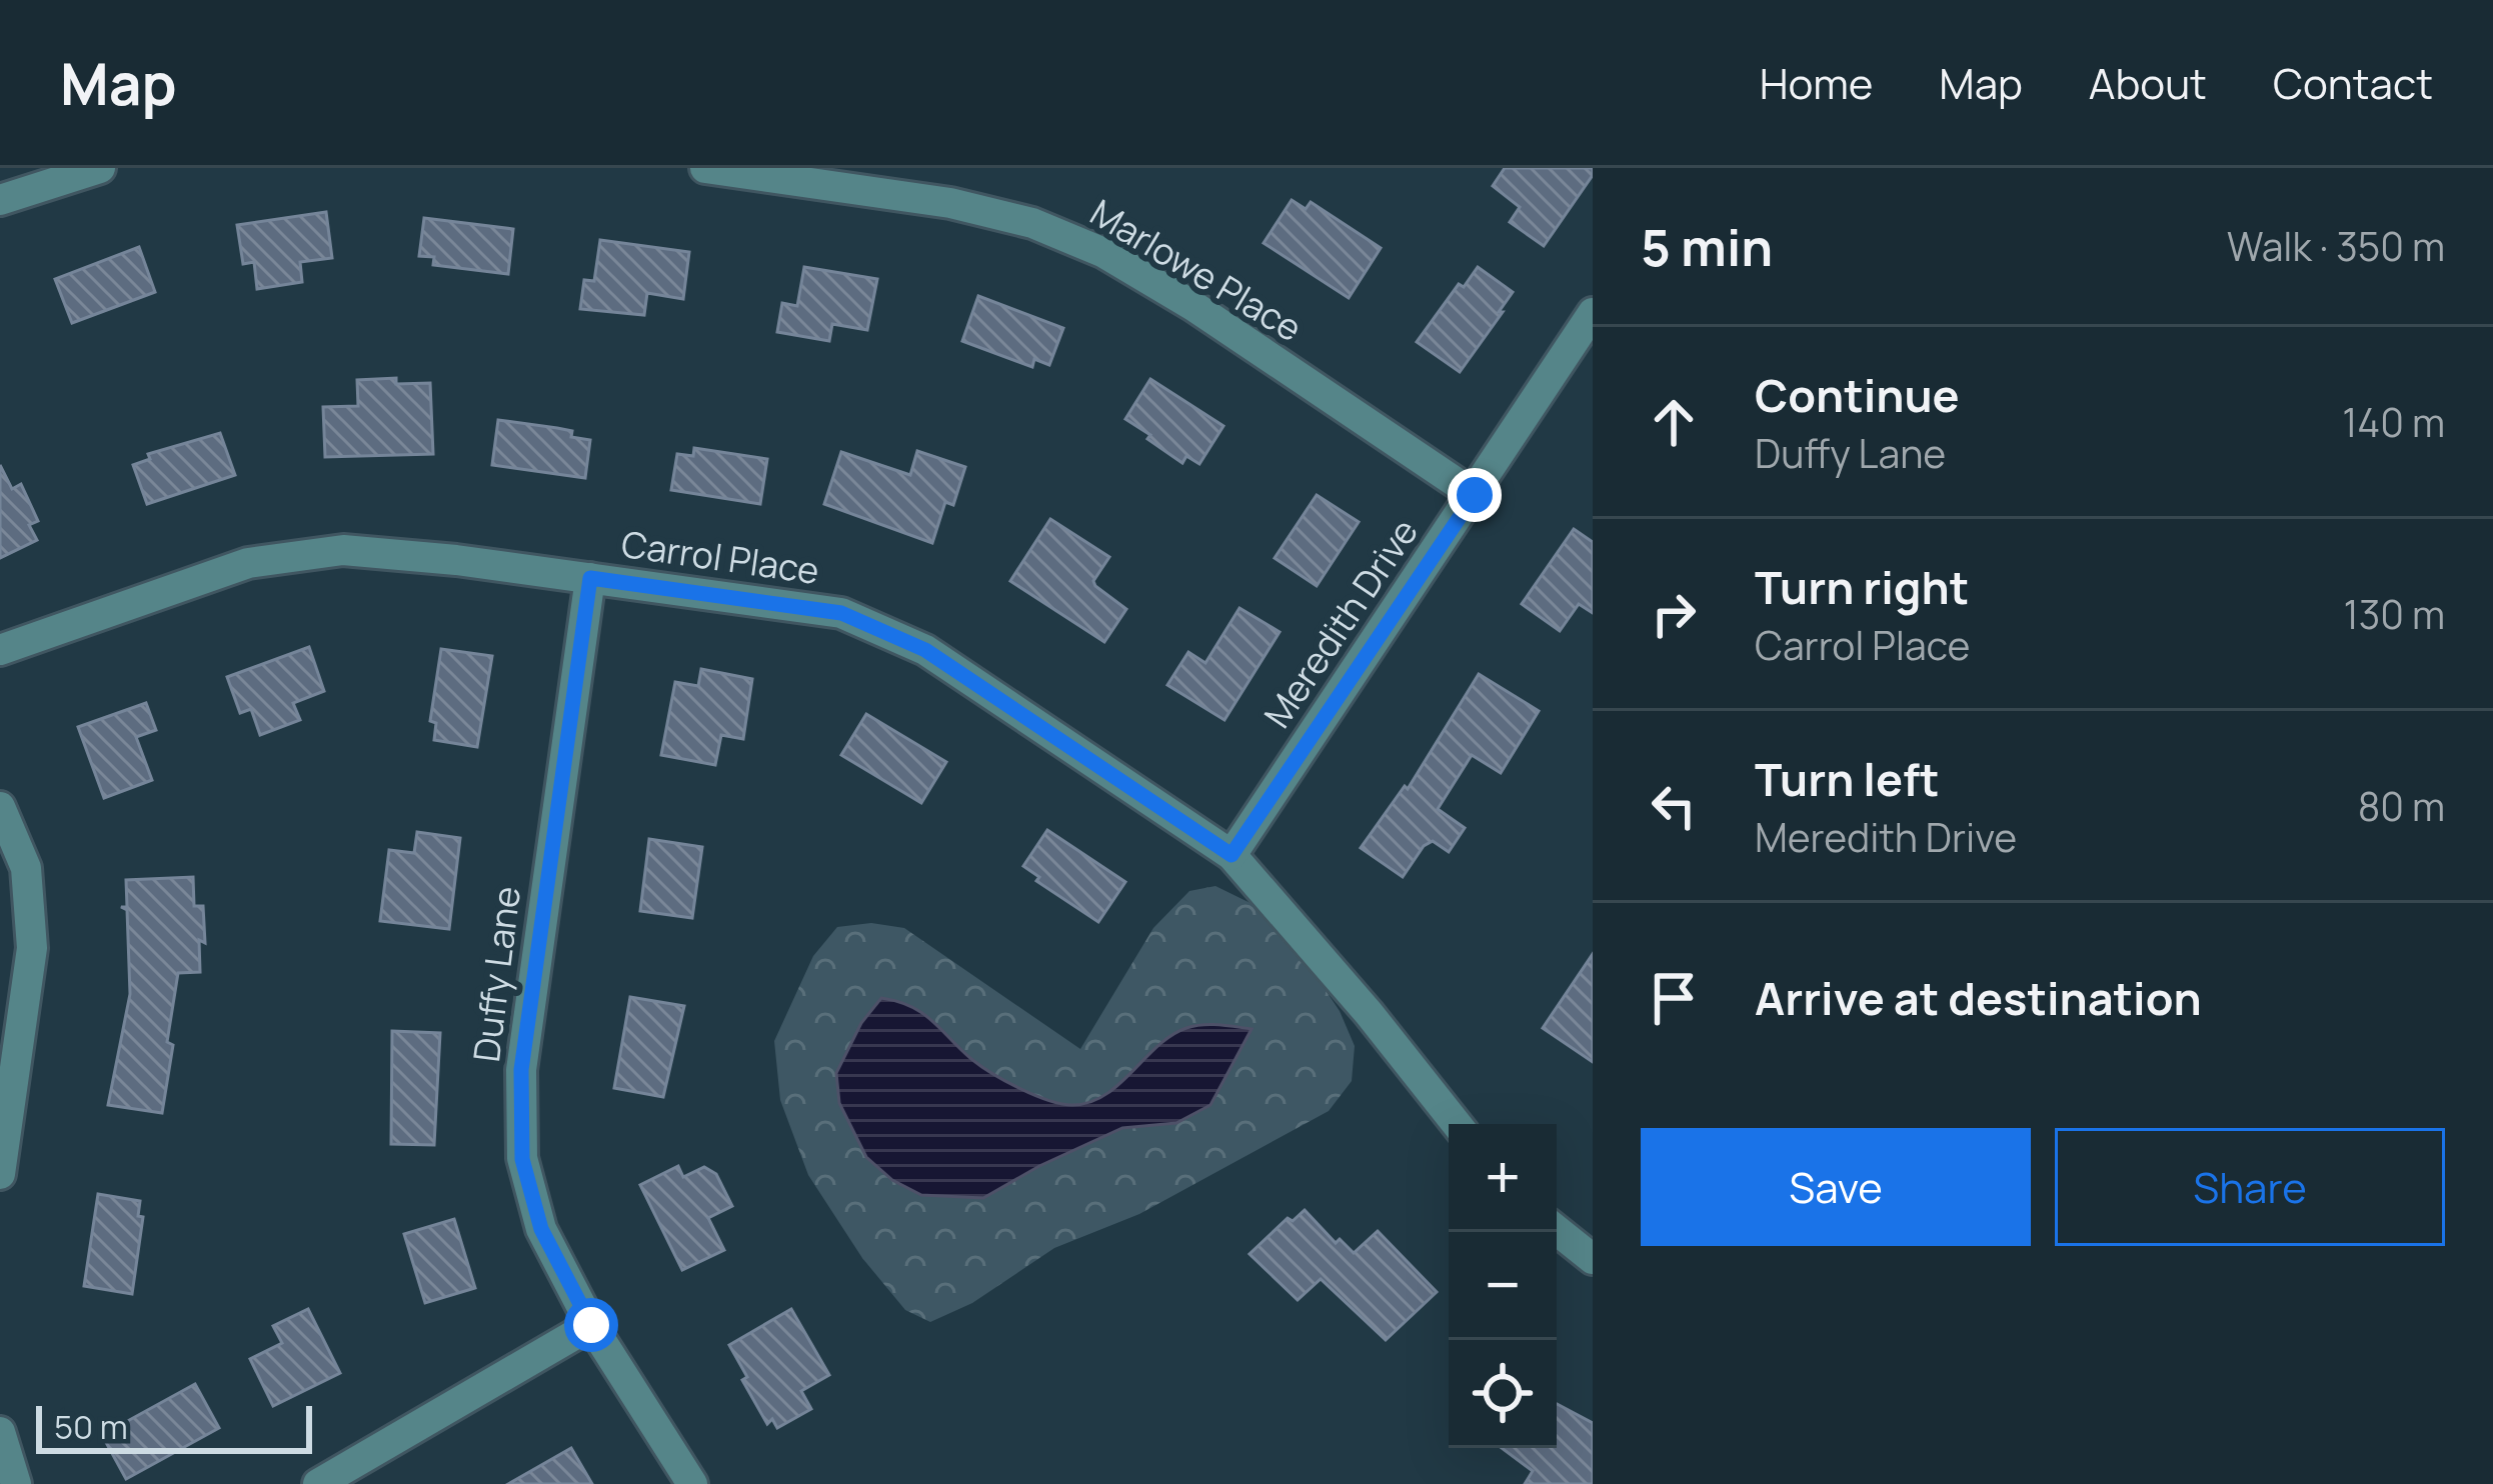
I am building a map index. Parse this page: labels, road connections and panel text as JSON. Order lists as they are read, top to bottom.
{
  "streets": {
    "street": [
      "Marlowe Place",
      "Carrol Place",
      "Meredith Drive",
      "Duffy Lane"
    ]
  },
  "crossings": [
    ["Marlowe Place", "Meredith Drive"],
    ["Carrol Place", "Meredith Drive"],
    ["Carrol Place", "Duffy Lane"]
  ],
  "scale_bar": "50 m",
  "page": {
    "header": "Map",
    "nav": [
      "Home",
      "Map",
      "About",
      "Contact"
    ],
    "heading": ["5 min", "Walk · 350 m"],
    "list": [
      ["Continue", "Duffy Lane", "140 m"],
      ["Turn right", "Carrol Place", "130 m"],
      ["Turn left", "Meredith Drive", "80 m"],
      "Arrive at destination"
    ],
    "buttons": ["Save", "Share"],
    "map_buttons": ["+", "−"],
    "scale": "50 m"
  }
}
